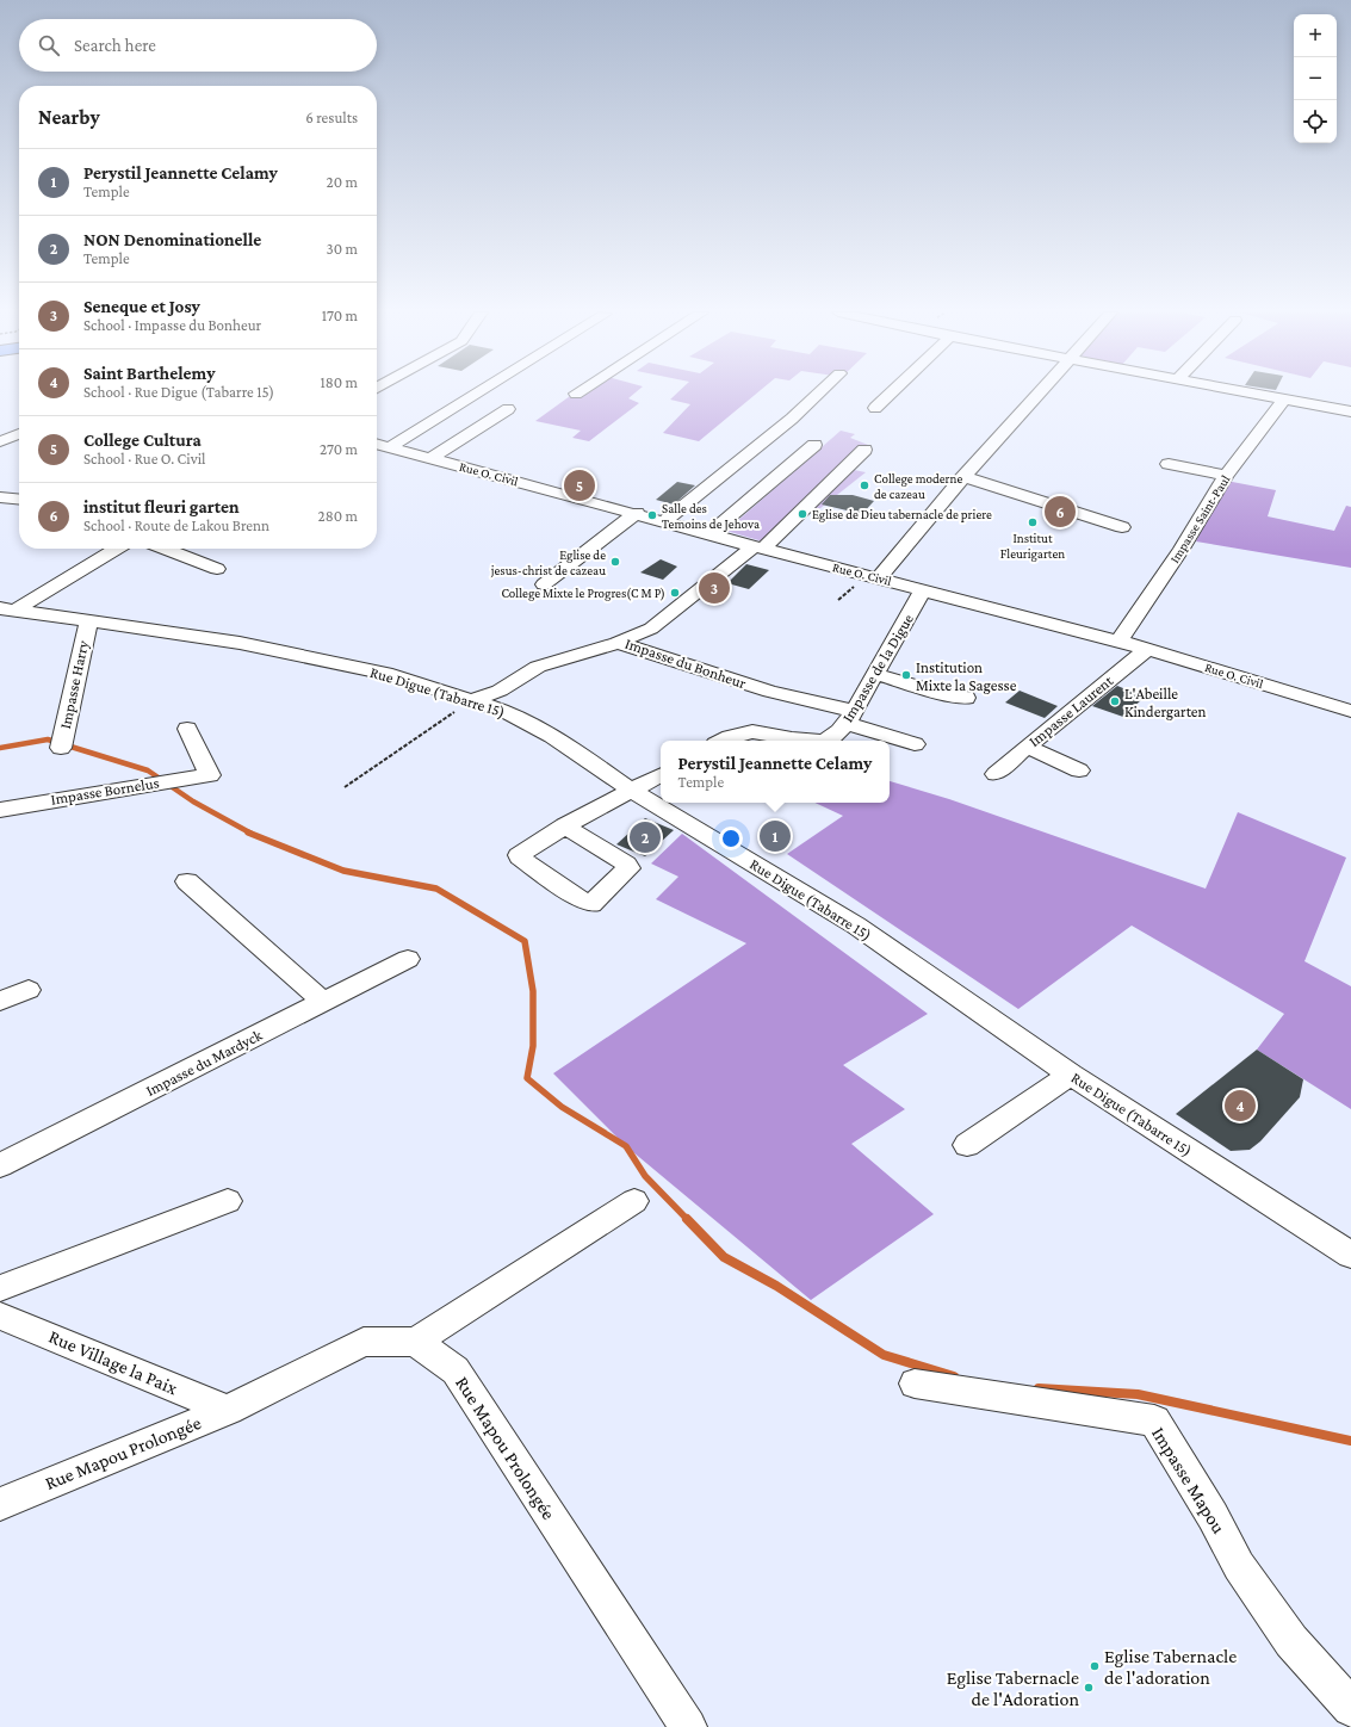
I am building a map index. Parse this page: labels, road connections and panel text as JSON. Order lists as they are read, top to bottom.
{
  "streets": {
    "street": [
      "Rue O. Civil",
      "Impasse Saint-Paul",
      "Impasse du Bonheur",
      "Impasse de la Digue",
      "Impasse Harry",
      "Rue Digue (Tabarre 15)",
      "Impasse Laurent",
      "Impasse Bornelus",
      "Impasse du Mardyck",
      "Rue Village la Paix",
      "Rue Mapou Prolongée",
      "Impasse Mapou"
    ]
  },
  "crossings": [
    ["Rue O. Civil", "Impasse Saint-Paul"],
    ["Rue O. Civil", "Impasse du Bonheur"],
    ["Rue O. Civil", "Impasse de la Digue"],
    ["Rue O. Civil", "Impasse Laurent"],
    ["Impasse du Bonheur", "Impasse de la Digue"],
    ["Impasse Harry", "Rue Digue (Tabarre 15)"],
    ["Rue Village la Paix", "Rue Mapou Prolongée"]
  ],
  "places": [
    "College moderne de cazeau",
    "Eglise de Dieu tabernacle de priere",
    "Salle des Temoins de Jehova",
    "Institut Fleurigarten",
    "Eglise de jesus-christ de cazeau",
    "College Mixte le Progres(C M P)",
    "Institution Mixte la Sagesse",
    "L'Abeille Kindergarten",
    "Eglise Tabernacle de l'adoration",
    "Eglise Tabernacle de l'Adoration"
  ],
  "page": {
    "map_buttons": ["+", "−"],
    "search": "Search here",
    "heading": ["Nearby", "6 results"],
    "list": [
      {
        "mark": "1",
        "name": "Perystil Jeannette Celamy",
        "note": "Temple",
        "value": "20 m"
      },
      {
        "mark": "2",
        "name": "NON Denominationelle",
        "note": "Temple",
        "value": "30 m"
      },
      {
        "mark": "3",
        "name": "Seneque et Josy",
        "note": "School · Impasse du Bonheur",
        "value": "170 m"
      },
      {
        "mark": "4",
        "name": "Saint Barthelemy",
        "note": "School · Rue Digue (Tabarre 15)",
        "value": "180 m"
      },
      {
        "mark": "5",
        "name": "College Cultura",
        "note": "School · Rue O. Civil",
        "value": "270 m"
      },
      {
        "mark": "6",
        "name": "institut fleuri garten",
        "note": "School · Route de Lakou Brenn",
        "value": "280 m"
      }
    ],
    "pins": [
      "5",
      "6",
      "3",
      "1",
      "2",
      "4"
    ],
    "popup": ["Perystil Jeannette Celamy", "Temple"]
  }
}
